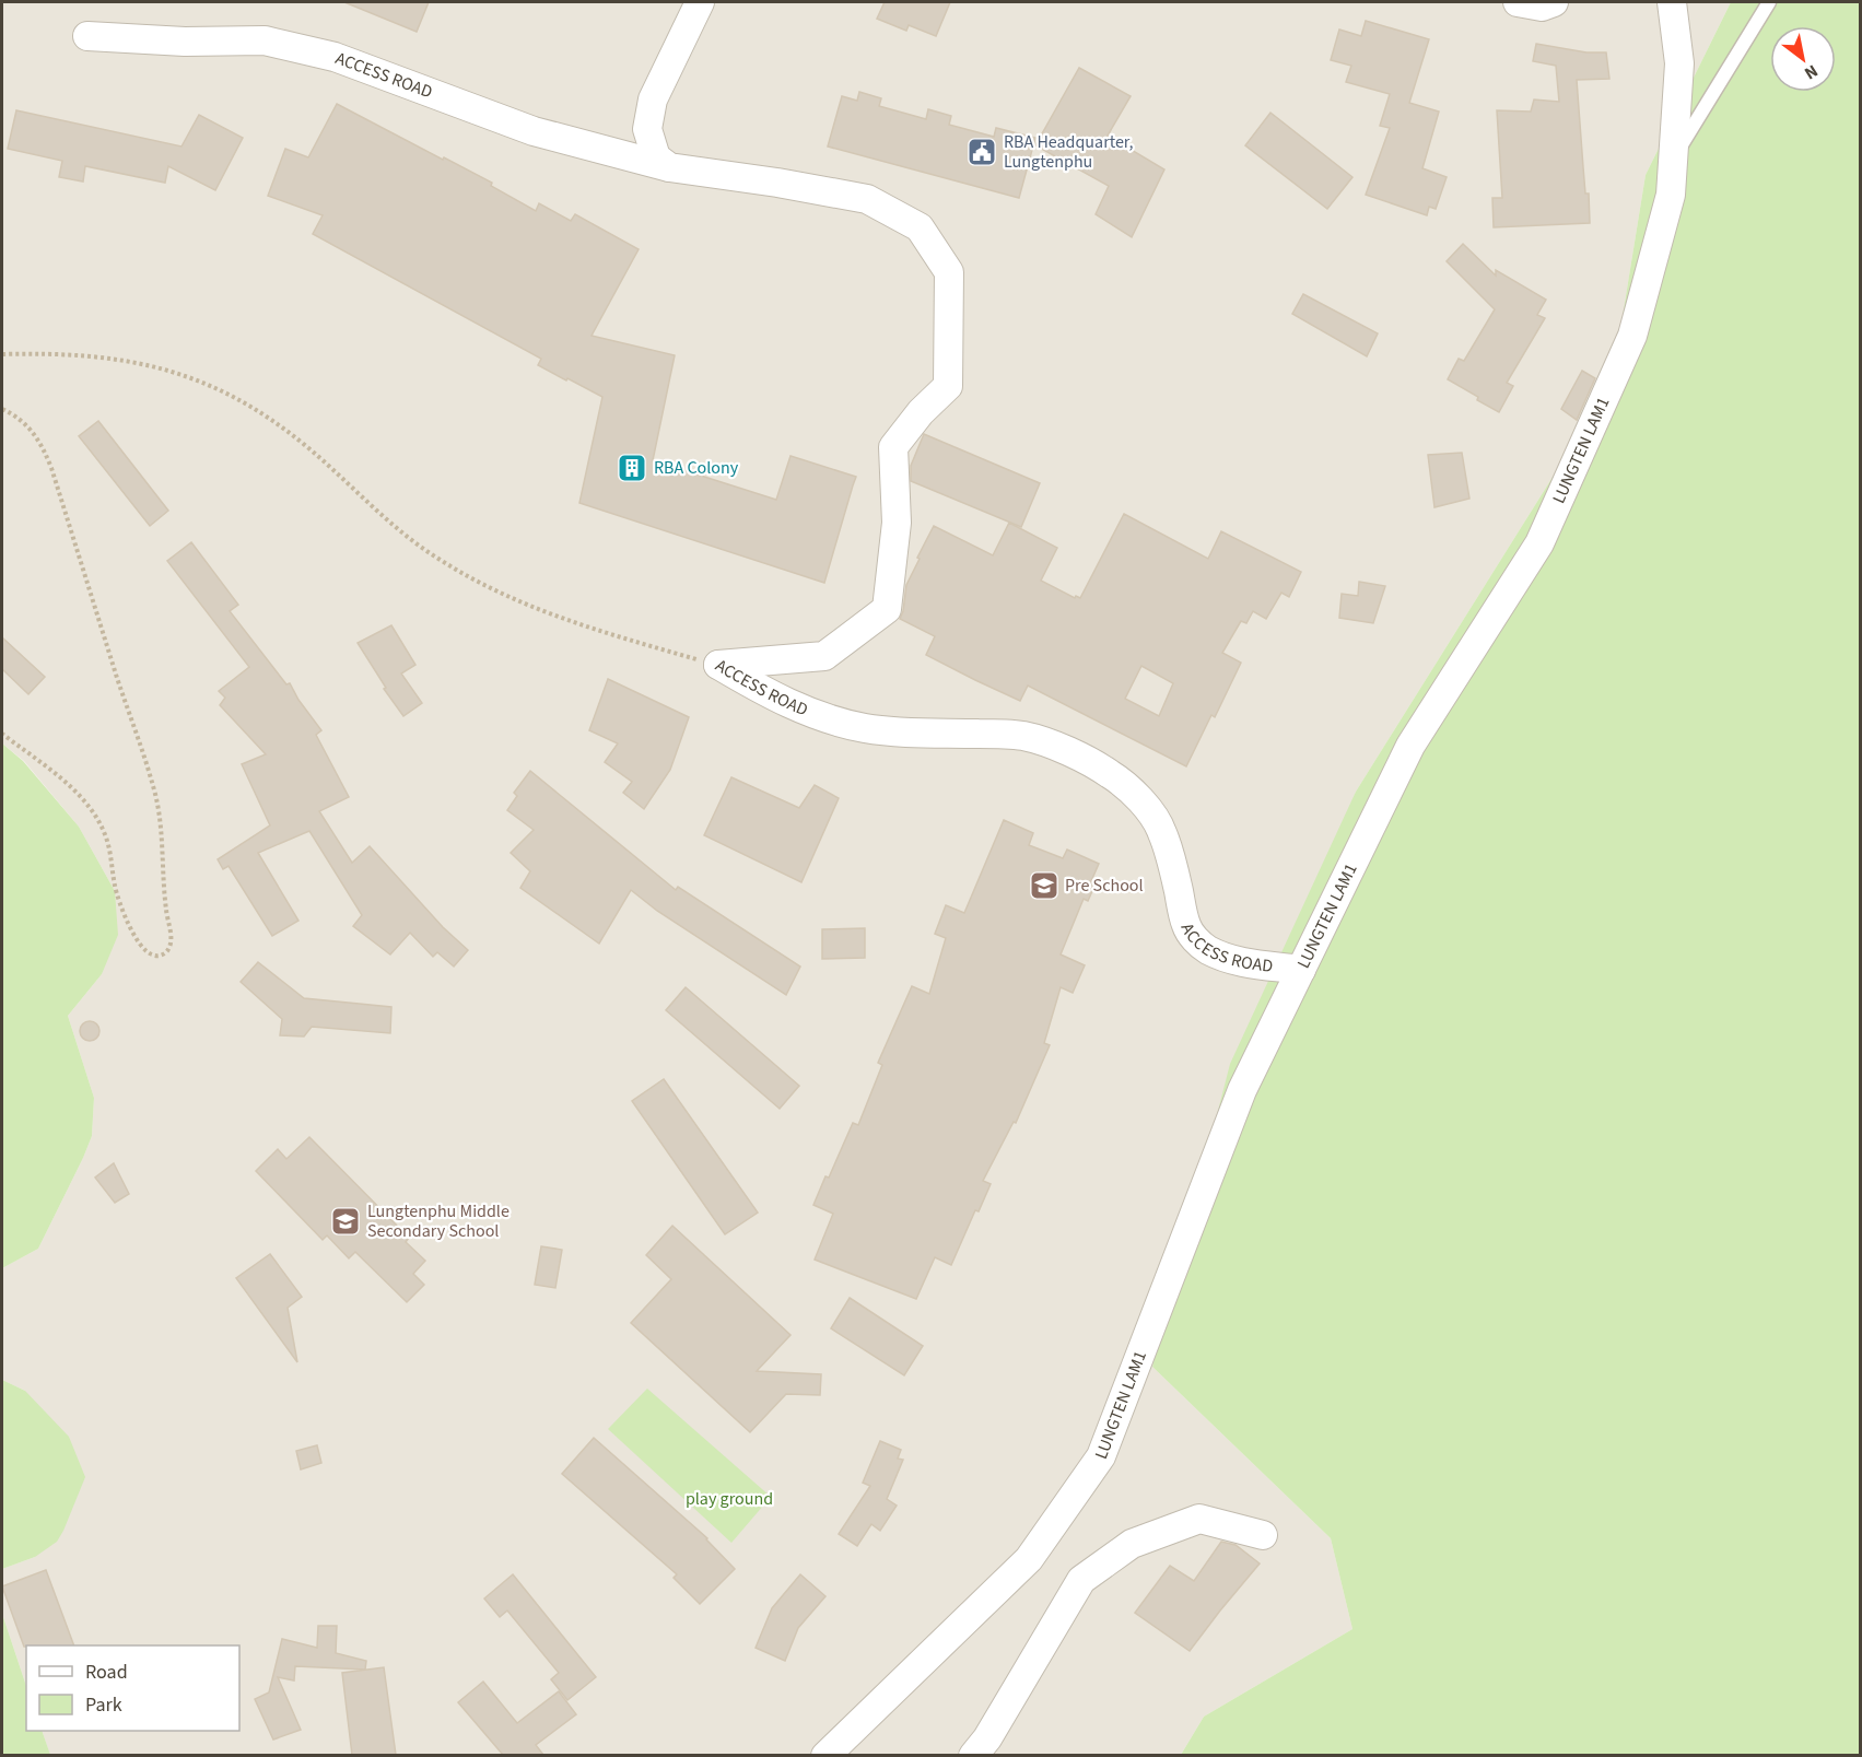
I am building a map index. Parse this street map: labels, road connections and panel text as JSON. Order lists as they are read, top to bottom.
{
  "streets": {
    "street": ["ACCESS ROAD", "LUNGTEN LAM1"]
  },
  "crossings": [
    ["ACCESS ROAD", "LUNGTEN LAM1"]
  ],
  "parks": ["play ground"],
  "places": {
    "public building": ["RBA Headquarter, Lungtenphu"],
    "building": ["RBA Colony"],
    "school or university": ["Pre School", "Lungtenphu Middle Secondary School"]
  },
  "legend": ["Road", "Park"],
  "north": "bottom right"
}
